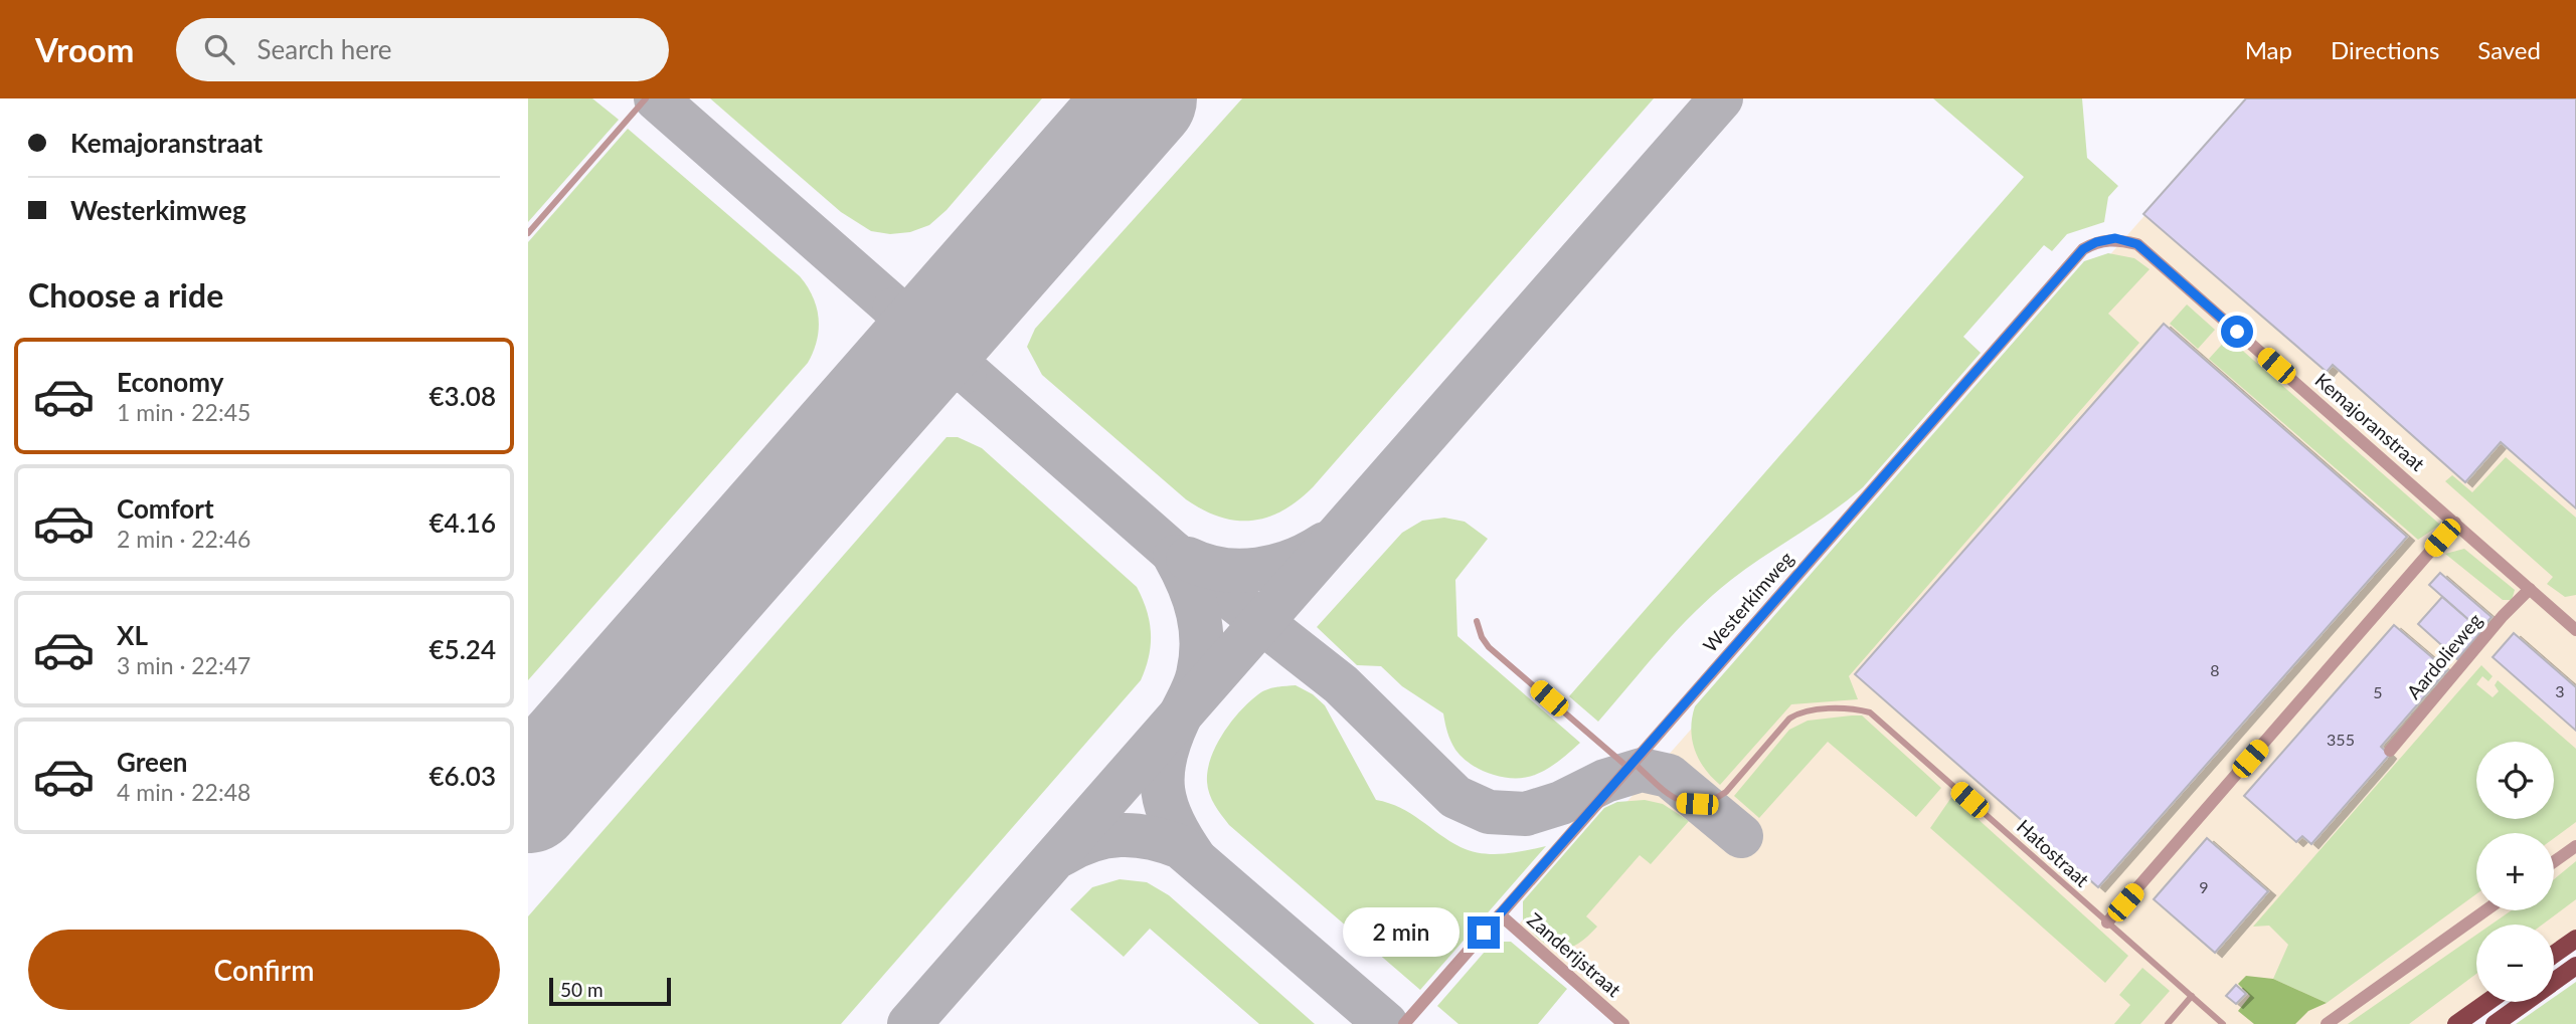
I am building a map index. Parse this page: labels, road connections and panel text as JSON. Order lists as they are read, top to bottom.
{
  "streets": {
    "street": [
      "Kemajoranstraat",
      "Westerkimweg",
      "Aardolieweg",
      "Zanderijstraat"
    ],
    "lane": ["Hatostraat"]
  },
  "crossings": [
    ["Kemajoranstraat", "Westerkimweg"],
    ["Kemajoranstraat", "Aardolieweg"],
    ["Westerkimweg", "Hatostraat"],
    ["Westerkimweg", "Zanderijstraat"]
  ],
  "house_numbers": [
    "8",
    "3",
    "5",
    "355",
    "9"
  ],
  "scale_bar": "50 m",
  "page": {
    "header": "Vroom",
    "search": "Search here",
    "nav": ["Map", "Directions", "Saved"],
    "banner": ["Kemajoranstraat", "Westerkimweg"],
    "heading": "Choose a ride",
    "list": [
      {
        "name": "Economy",
        "note": "1 min · 22:45",
        "value": "€3.08"
      },
      {
        "name": "Comfort",
        "note": "2 min · 22:46",
        "value": "€4.16"
      },
      {
        "name": "XL",
        "note": "3 min · 22:47",
        "value": "€5.24"
      },
      {
        "name": "Green",
        "note": "4 min · 22:48",
        "value": "€6.03"
      }
    ],
    "map_buttons": ["+", "−"],
    "bubble": "2 min",
    "buttons": "Confirm",
    "scale": "50 m"
  }
}
